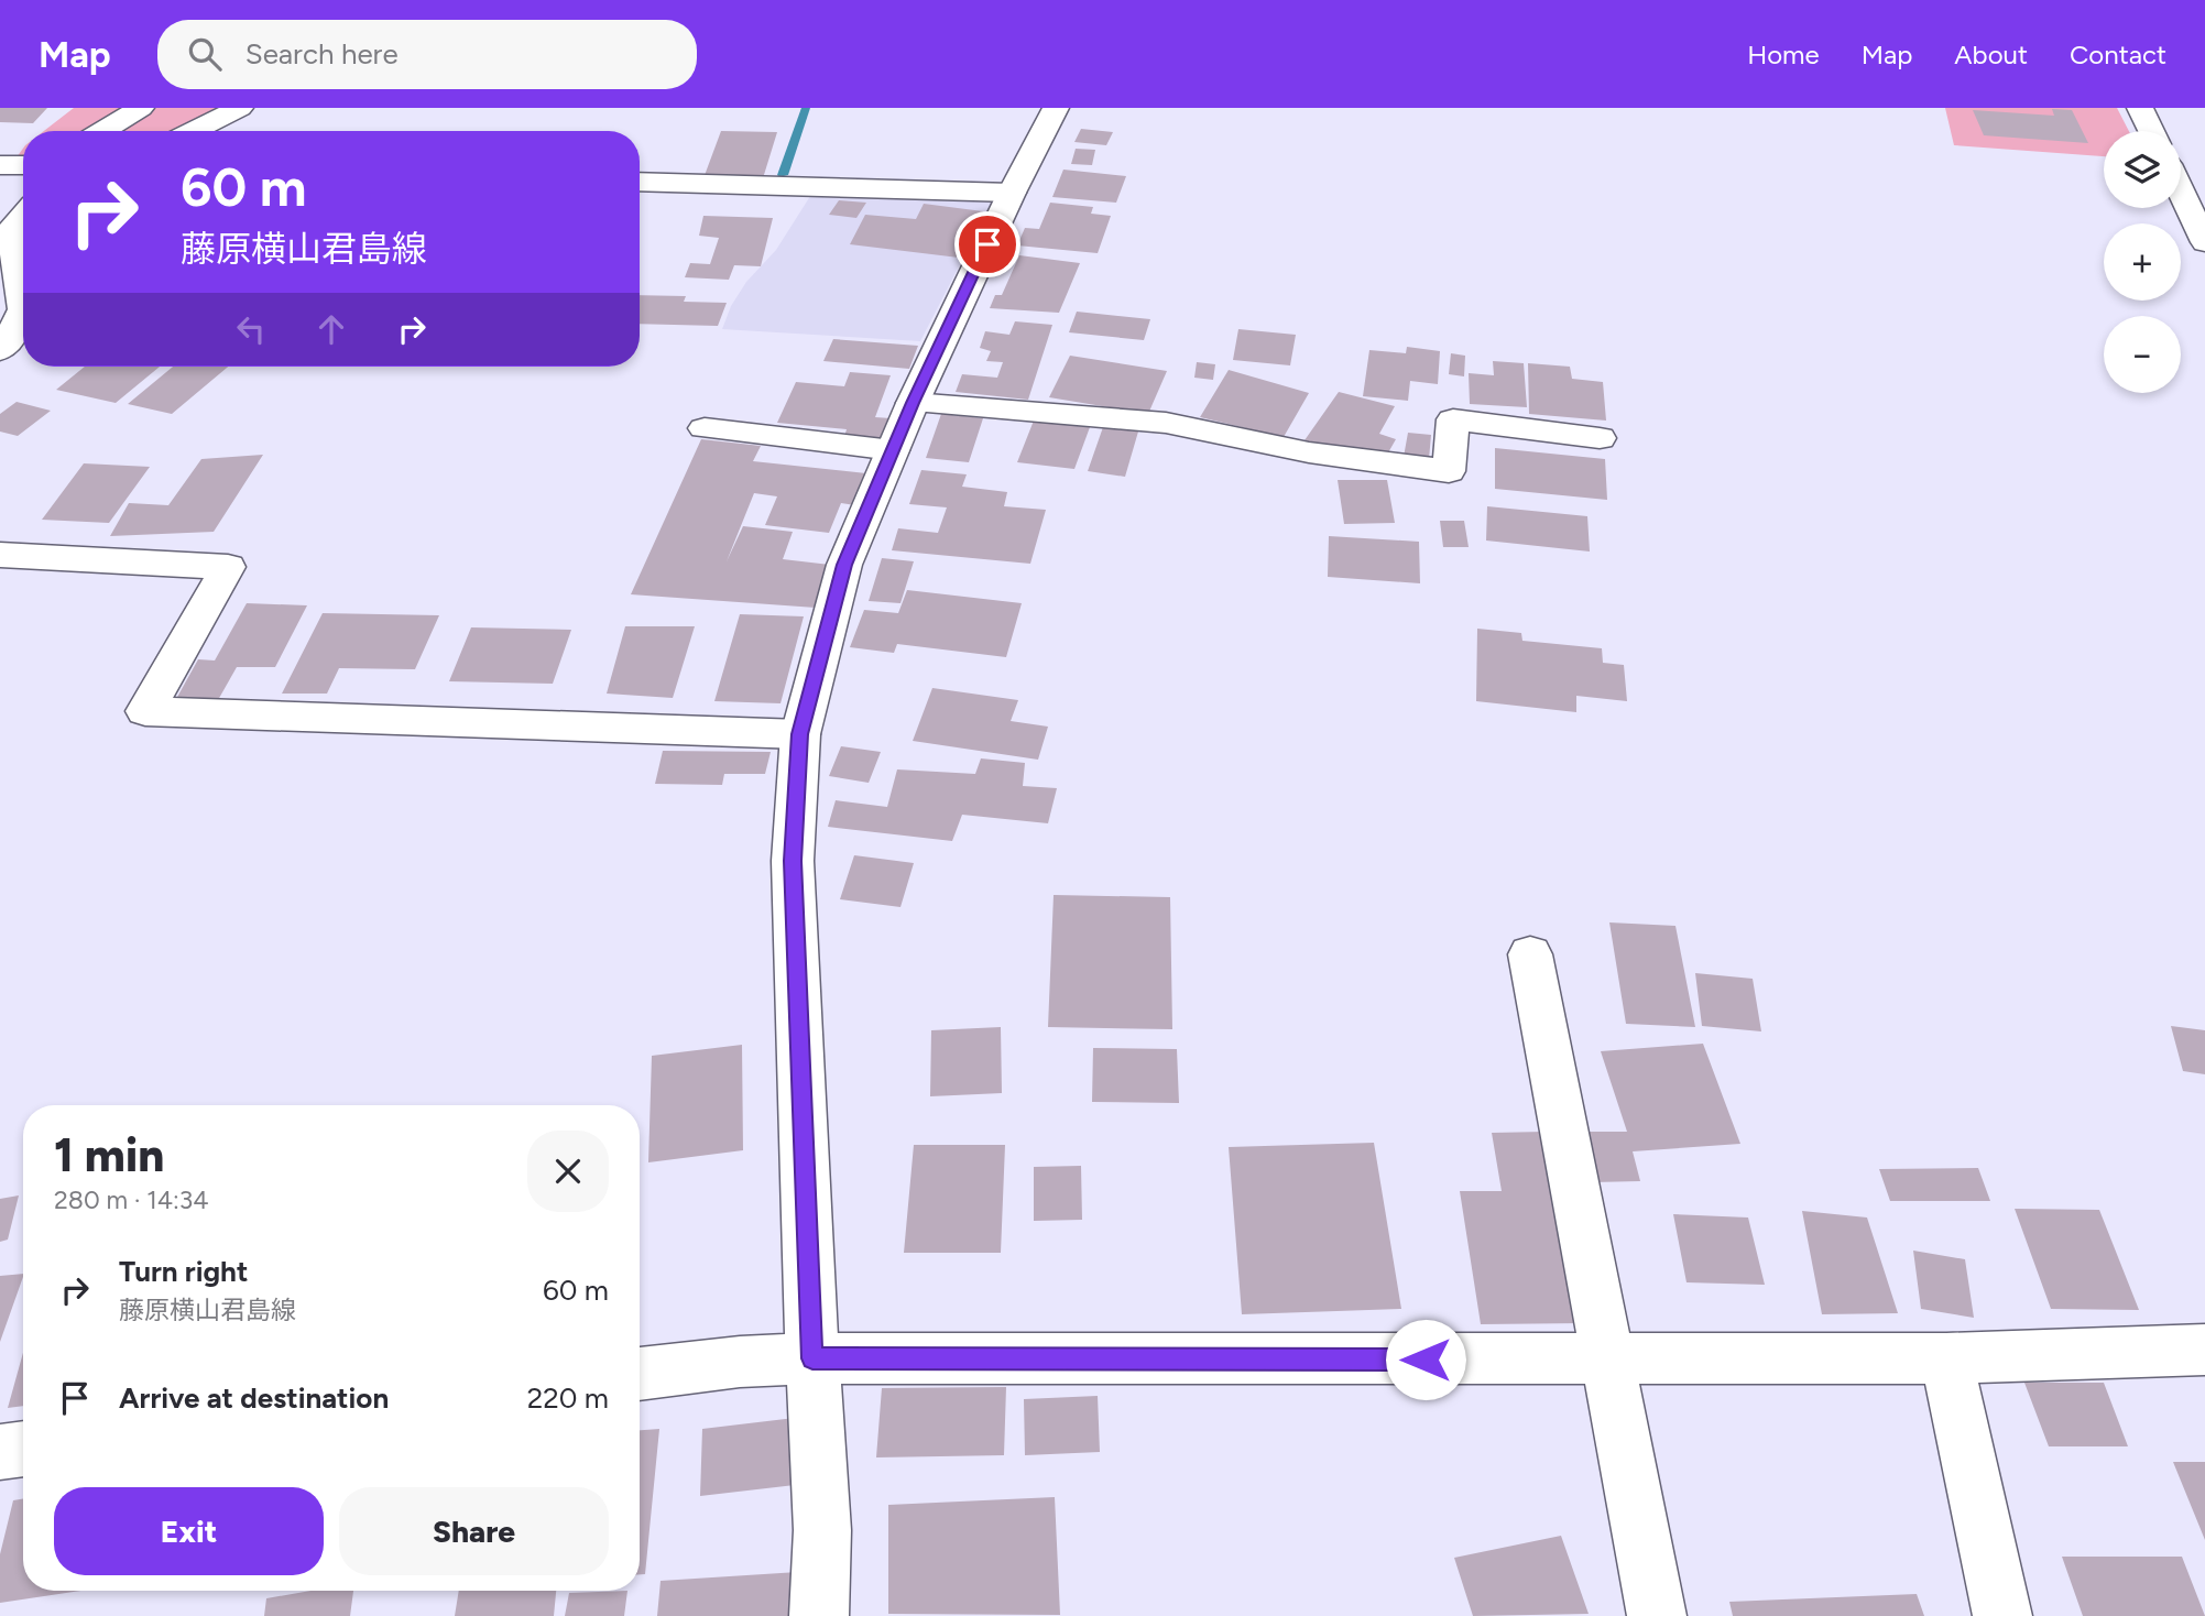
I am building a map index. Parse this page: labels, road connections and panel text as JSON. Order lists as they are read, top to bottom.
{
  "page": {
    "header": "Map",
    "search": "Search here",
    "nav": [
      "Home",
      "Map",
      "About",
      "Contact"
    ],
    "map_buttons": ["+", "−"],
    "turn": ["60 m", "藤原横山君島線"],
    "heading": ["1 min", "280 m · 14:34"],
    "list": [
      {
        "name": "Turn right",
        "note": "藤原横山君島線",
        "value": "60 m"
      },
      {
        "name": "Arrive at destination",
        "value": "220 m"
      }
    ],
    "buttons": ["Exit", "Share"]
  }
}
